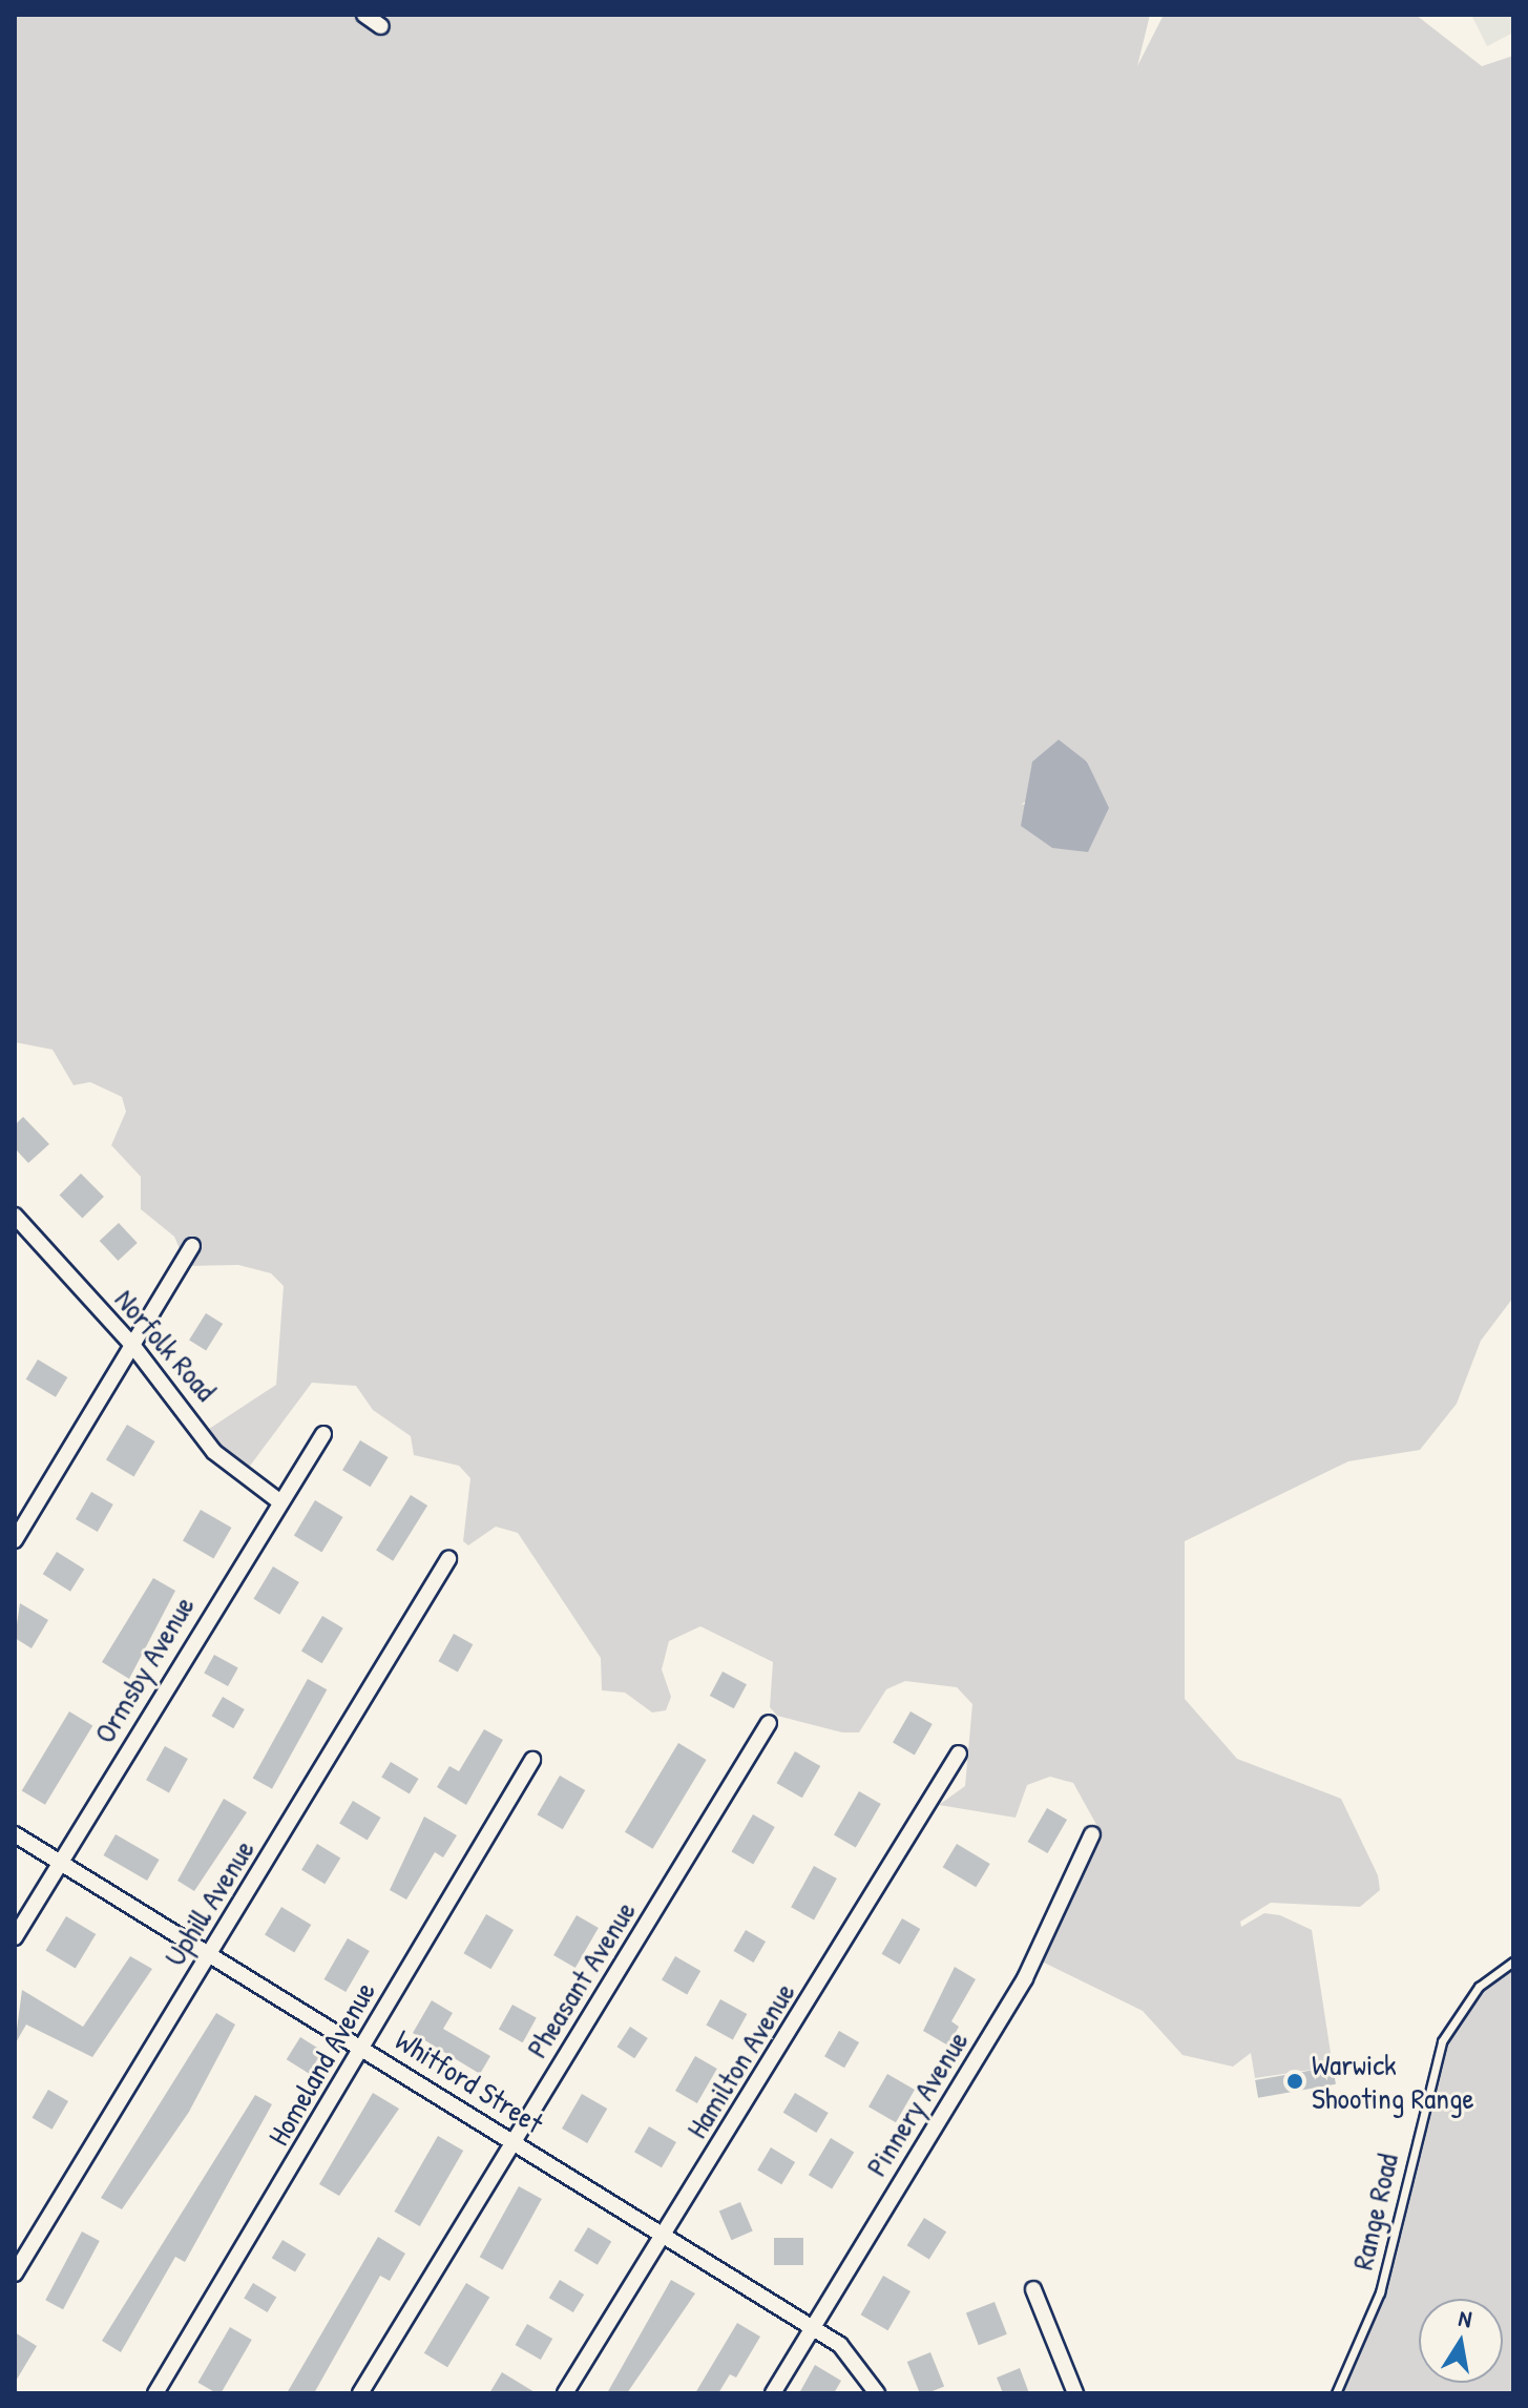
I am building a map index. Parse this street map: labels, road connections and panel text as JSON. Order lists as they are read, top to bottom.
{
  "streets": {
    "street": [
      "Norfolk Road",
      "Ormsby Avenue",
      "Uphill Avenue",
      "Pheasant Avenue",
      "Hamilton Avenue",
      "Homeland Avenue",
      "Whitford Street",
      "Pinnery Avenue"
    ],
    "lane": ["Range Road"]
  },
  "crossings": [
    ["Norfolk Road", "Ormsby Avenue"],
    ["Ormsby Avenue", "Whitford Street"],
    ["Uphill Avenue", "Whitford Street"],
    ["Pheasant Avenue", "Whitford Street"],
    ["Hamilton Avenue", "Whitford Street"],
    ["Homeland Avenue", "Whitford Street"],
    ["Whitford Street", "Pinnery Avenue"]
  ],
  "places": ["Warwick Shooting Range"],
  "north": "top"
}
